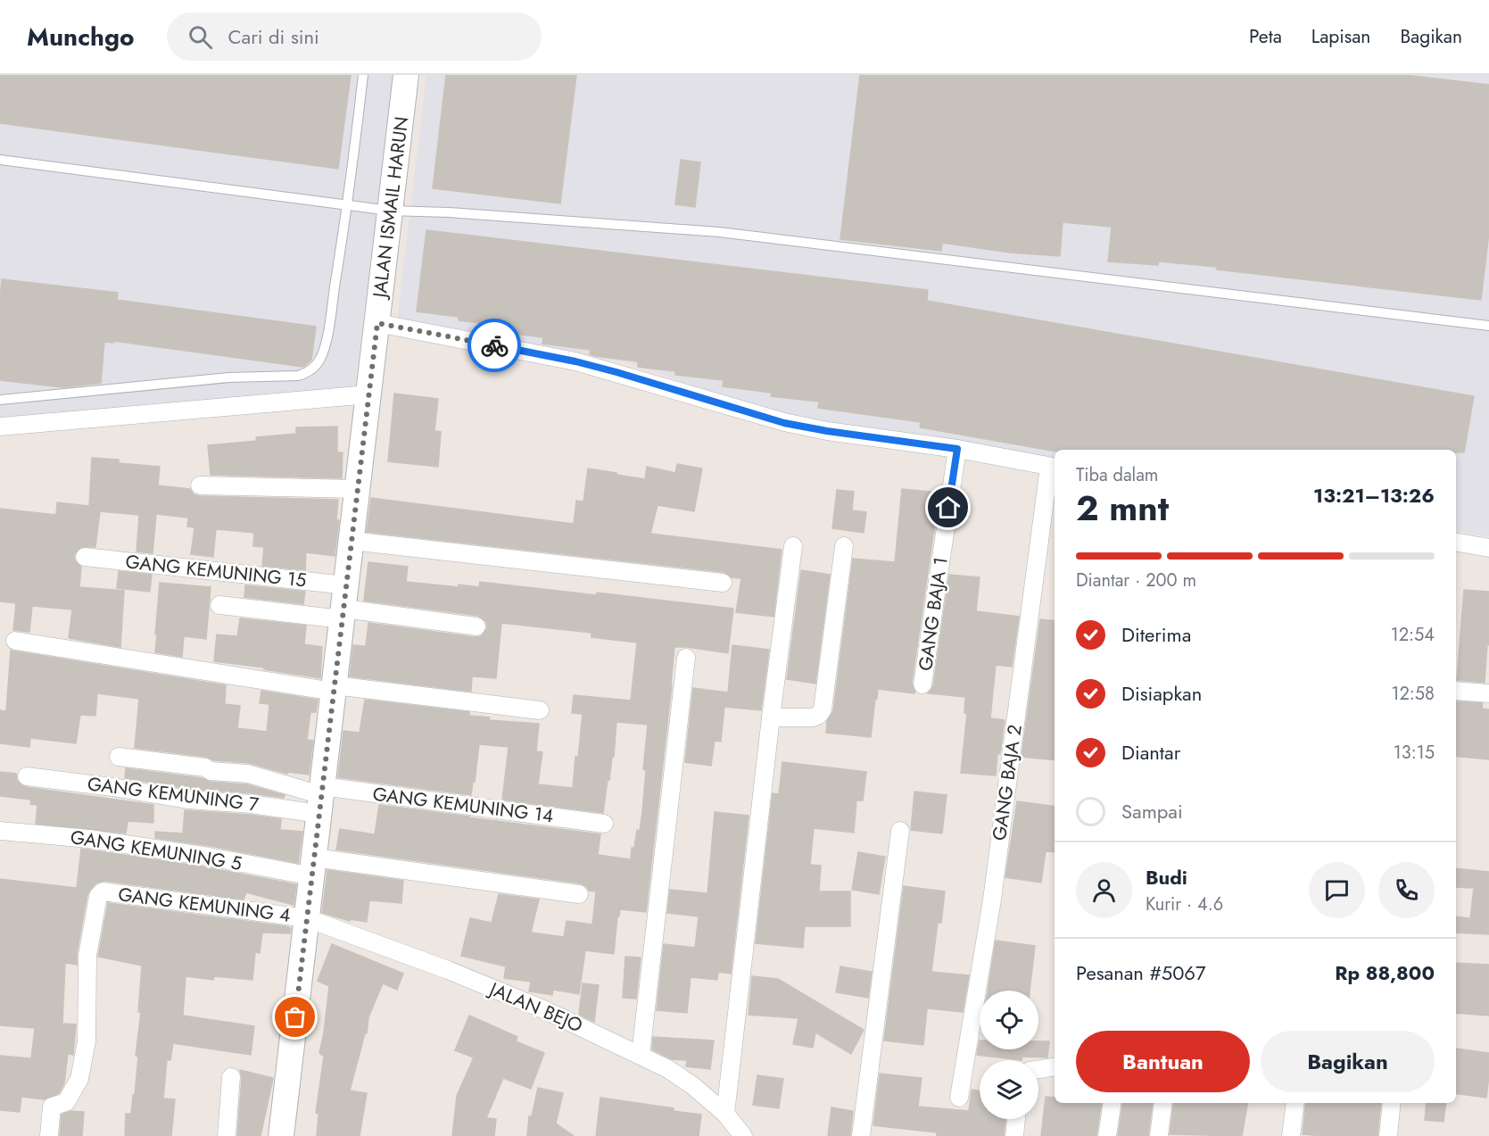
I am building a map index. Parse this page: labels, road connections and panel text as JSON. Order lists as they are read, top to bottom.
{
  "streets": {
    "street": [
      "JALAN ISMAIL HARUN",
      "GANG KEMUNING 15",
      "GANG BAJA 1",
      "GANG BAJA 2",
      "GANG KEMUNING 7",
      "GANG KEMUNING 14",
      "GANG KEMUNING 5",
      "GANG KEMUNING 4",
      "JALAN BEJO"
    ]
  },
  "crossings": [
    ["JALAN ISMAIL HARUN", "GANG KEMUNING 15"],
    ["JALAN ISMAIL HARUN", "GANG KEMUNING 7"],
    ["JALAN ISMAIL HARUN", "GANG KEMUNING 14"],
    ["JALAN ISMAIL HARUN", "GANG KEMUNING 5"],
    ["JALAN ISMAIL HARUN", "GANG KEMUNING 4"],
    ["JALAN ISMAIL HARUN", "JALAN BEJO"],
    ["GANG KEMUNING 7", "GANG KEMUNING 14"],
    ["GANG KEMUNING 4", "JALAN BEJO"]
  ],
  "page": {
    "header": "Munchgo",
    "search": "Cari di sini",
    "nav": ["Peta", "Lapisan", "Bagikan"],
    "heading": ["2 mnt", "Tiba dalam", "13:21–13:26"],
    "panel": [
      "Budi",
      "Kurir · 4.6",
      "Pesanan #5067",
      "Rp 88,800"
    ],
    "bar": "Diantar · 200 m",
    "list": [
      ["Diterima", "12:54"],
      ["Disiapkan", "12:58"],
      ["Diantar", "13:15"],
      "Sampai"
    ],
    "buttons": ["Bantuan", "Bagikan"]
  }
}
